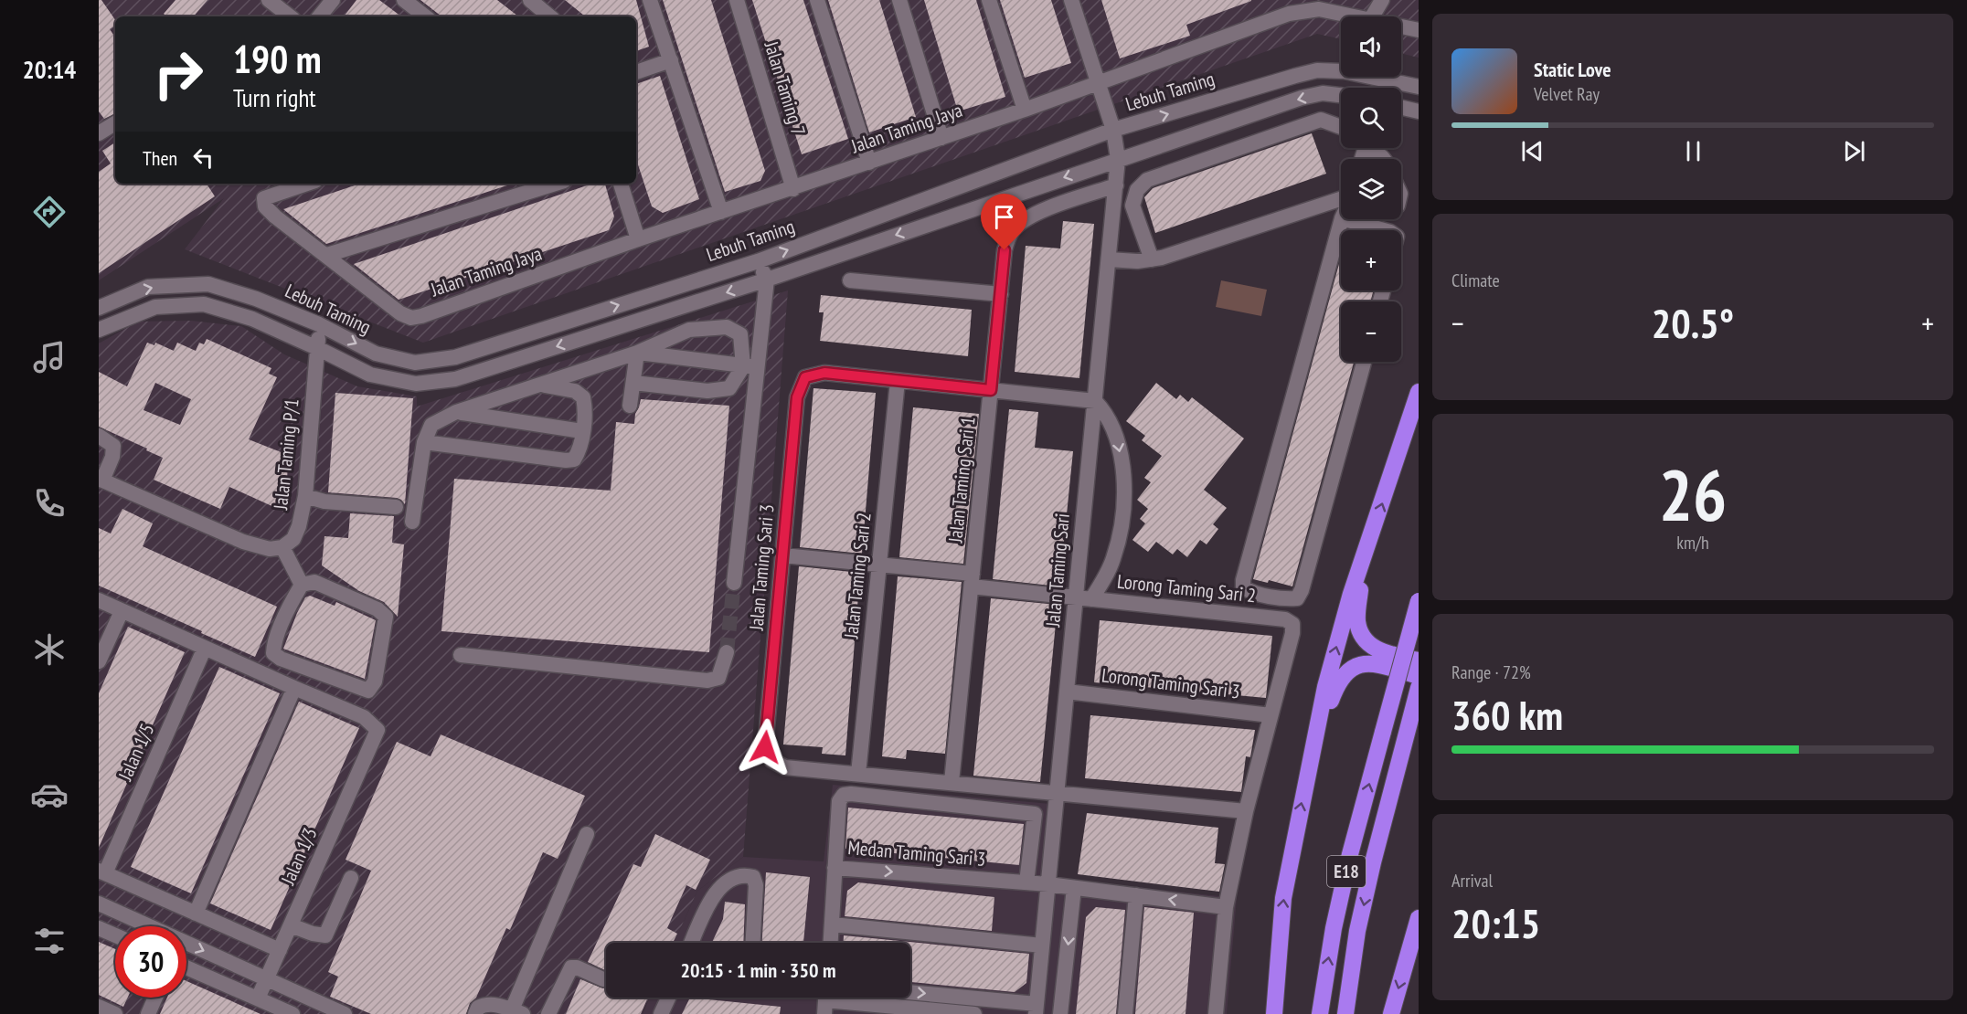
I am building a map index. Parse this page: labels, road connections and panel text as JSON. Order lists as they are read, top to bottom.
{
  "streets": {
    "highway": ["E18"],
    "street": [
      "Jalan Taming 7",
      "Lebuh Taming",
      "Jalan Taming Jaya",
      "Jalan Taming P/1",
      "Jalan Taming Sari 1",
      "Jalan Taming Sari 3",
      "Jalan Taming Sari",
      "Jalan Taming Sari 2",
      "Lorong Taming Sari 2",
      "Lorong Taming Sari 3",
      "Jalan 1/5",
      "Medan Taming Sari 3",
      "Jalan 1/3"
    ]
  },
  "crossings": [
    ["Jalan Taming 7", "Jalan Taming Jaya"],
    ["Lebuh Taming", "Jalan Taming P/1"],
    ["Lebuh Taming", "Jalan Taming Sari"],
    ["Jalan Taming Jaya", "Jalan Taming Sari"],
    ["Jalan Taming Sari 1", "Jalan Taming Sari"],
    ["Jalan Taming Sari 1", "Lorong Taming Sari 2"],
    ["Jalan Taming Sari 3", "Jalan Taming Sari 2"],
    ["Jalan Taming Sari 3", "Lorong Taming Sari 2"],
    ["Jalan Taming Sari", "Lorong Taming Sari 2"],
    ["Jalan Taming Sari", "Lorong Taming Sari 3"],
    ["Jalan Taming Sari", "Medan Taming Sari 3"],
    ["Jalan Taming Sari 2", "Lorong Taming Sari 2"],
    ["Lorong Taming Sari 2", "Lorong Taming Sari 3"]
  ],
  "page": {
    "tabs": "20:14",
    "map_buttons": ["+", "−"],
    "turn": ["190 m", "Turn right"],
    "song": ["Static Love", "Velvet Ray"],
    "then": "Then",
    "tile": [
      "Climate",
      ["26", "km/h"],
      ["Range · 72%", "360 km"],
      ["Arrival", "20:15"]
    ],
    "heat": ["−", "20.5°", "+"],
    "limit": "30",
    "trip": "20:15 · 1 min · 350 m"
  }
}
